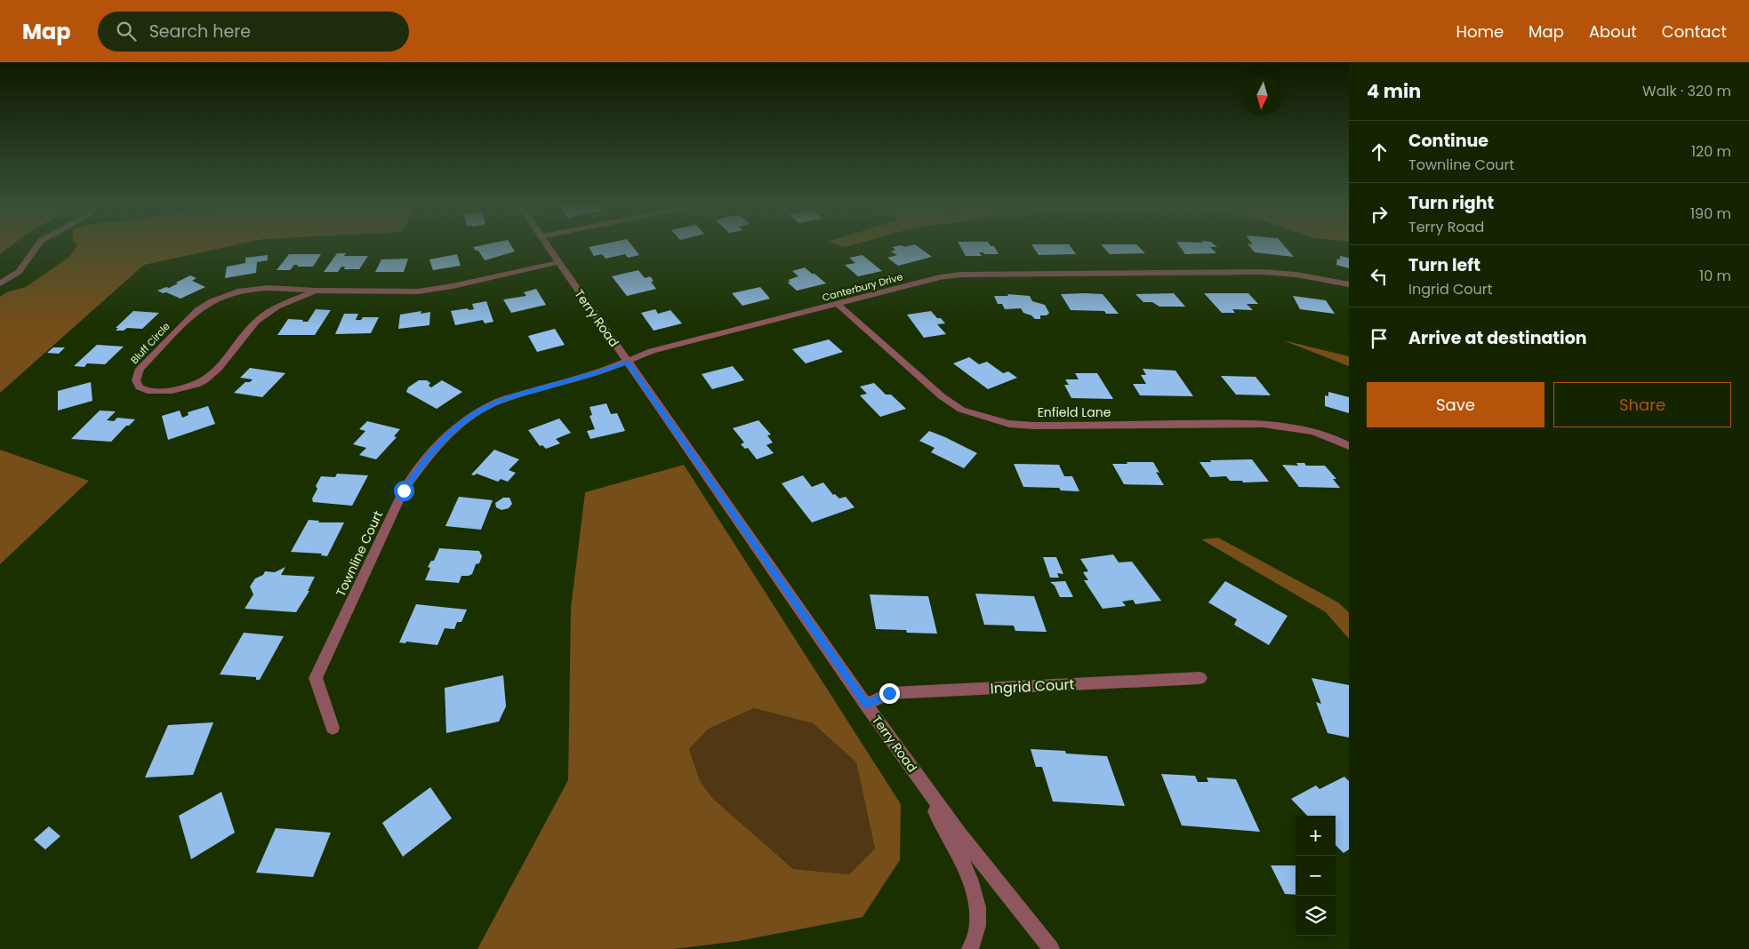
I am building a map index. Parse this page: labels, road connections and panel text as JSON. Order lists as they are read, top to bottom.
{
  "streets": {
    "street": [
      "Canterbury Drive",
      "Terry Road",
      "Bluff Circle",
      "Enfield Lane",
      "Townline Court",
      "Ingrid Court"
    ]
  },
  "crossings": [
    ["Canterbury Drive", "Terry Road"],
    ["Canterbury Drive", "Enfield Lane"],
    ["Canterbury Drive", "Townline Court"],
    ["Terry Road", "Bluff Circle"],
    ["Terry Road", "Townline Court"],
    ["Terry Road", "Ingrid Court"]
  ],
  "north": "bottom",
  "page": {
    "header": "Map",
    "search": "Search here",
    "nav": [
      "Home",
      "Map",
      "About",
      "Contact"
    ],
    "heading": ["4 min", "Walk · 320 m"],
    "list": [
      ["Continue", "Townline Court", "120 m"],
      ["Turn right", "Terry Road", "190 m"],
      ["Turn left", "Ingrid Court", "10 m"],
      "Arrive at destination"
    ],
    "buttons": ["Save", "Share"],
    "map_buttons": ["+", "−"]
  }
}
